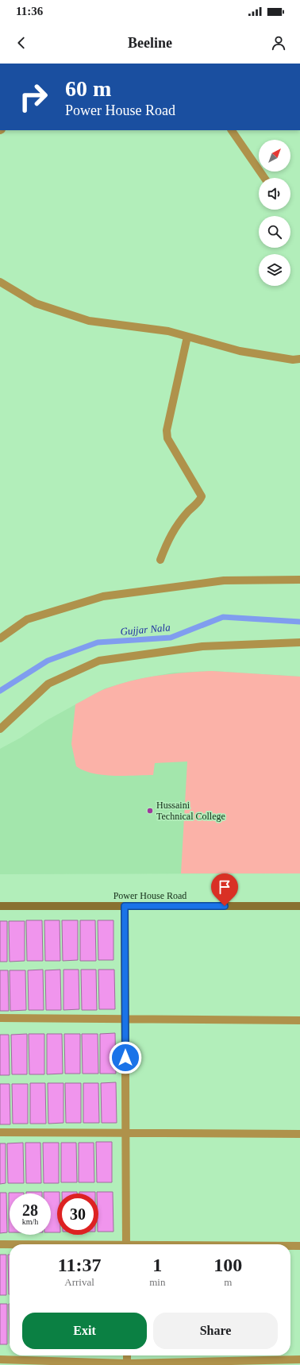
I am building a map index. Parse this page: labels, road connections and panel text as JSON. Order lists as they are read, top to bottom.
{
  "streets": {
    "street": ["Power House Road"]
  },
  "water": ["Gujjar Nala"],
  "places": ["Hussaini Technical College"],
  "north": "top right",
  "page": {
    "status": "11:36",
    "header": "Beeline",
    "turn": ["60 m", "Power House Road"],
    "speed": "28 km/h",
    "limit": "30",
    "eta": [
      "11:37",
      "Arrival",
      "1",
      "min",
      "100",
      "m"
    ],
    "buttons": ["Exit", "Share"]
  }
}
